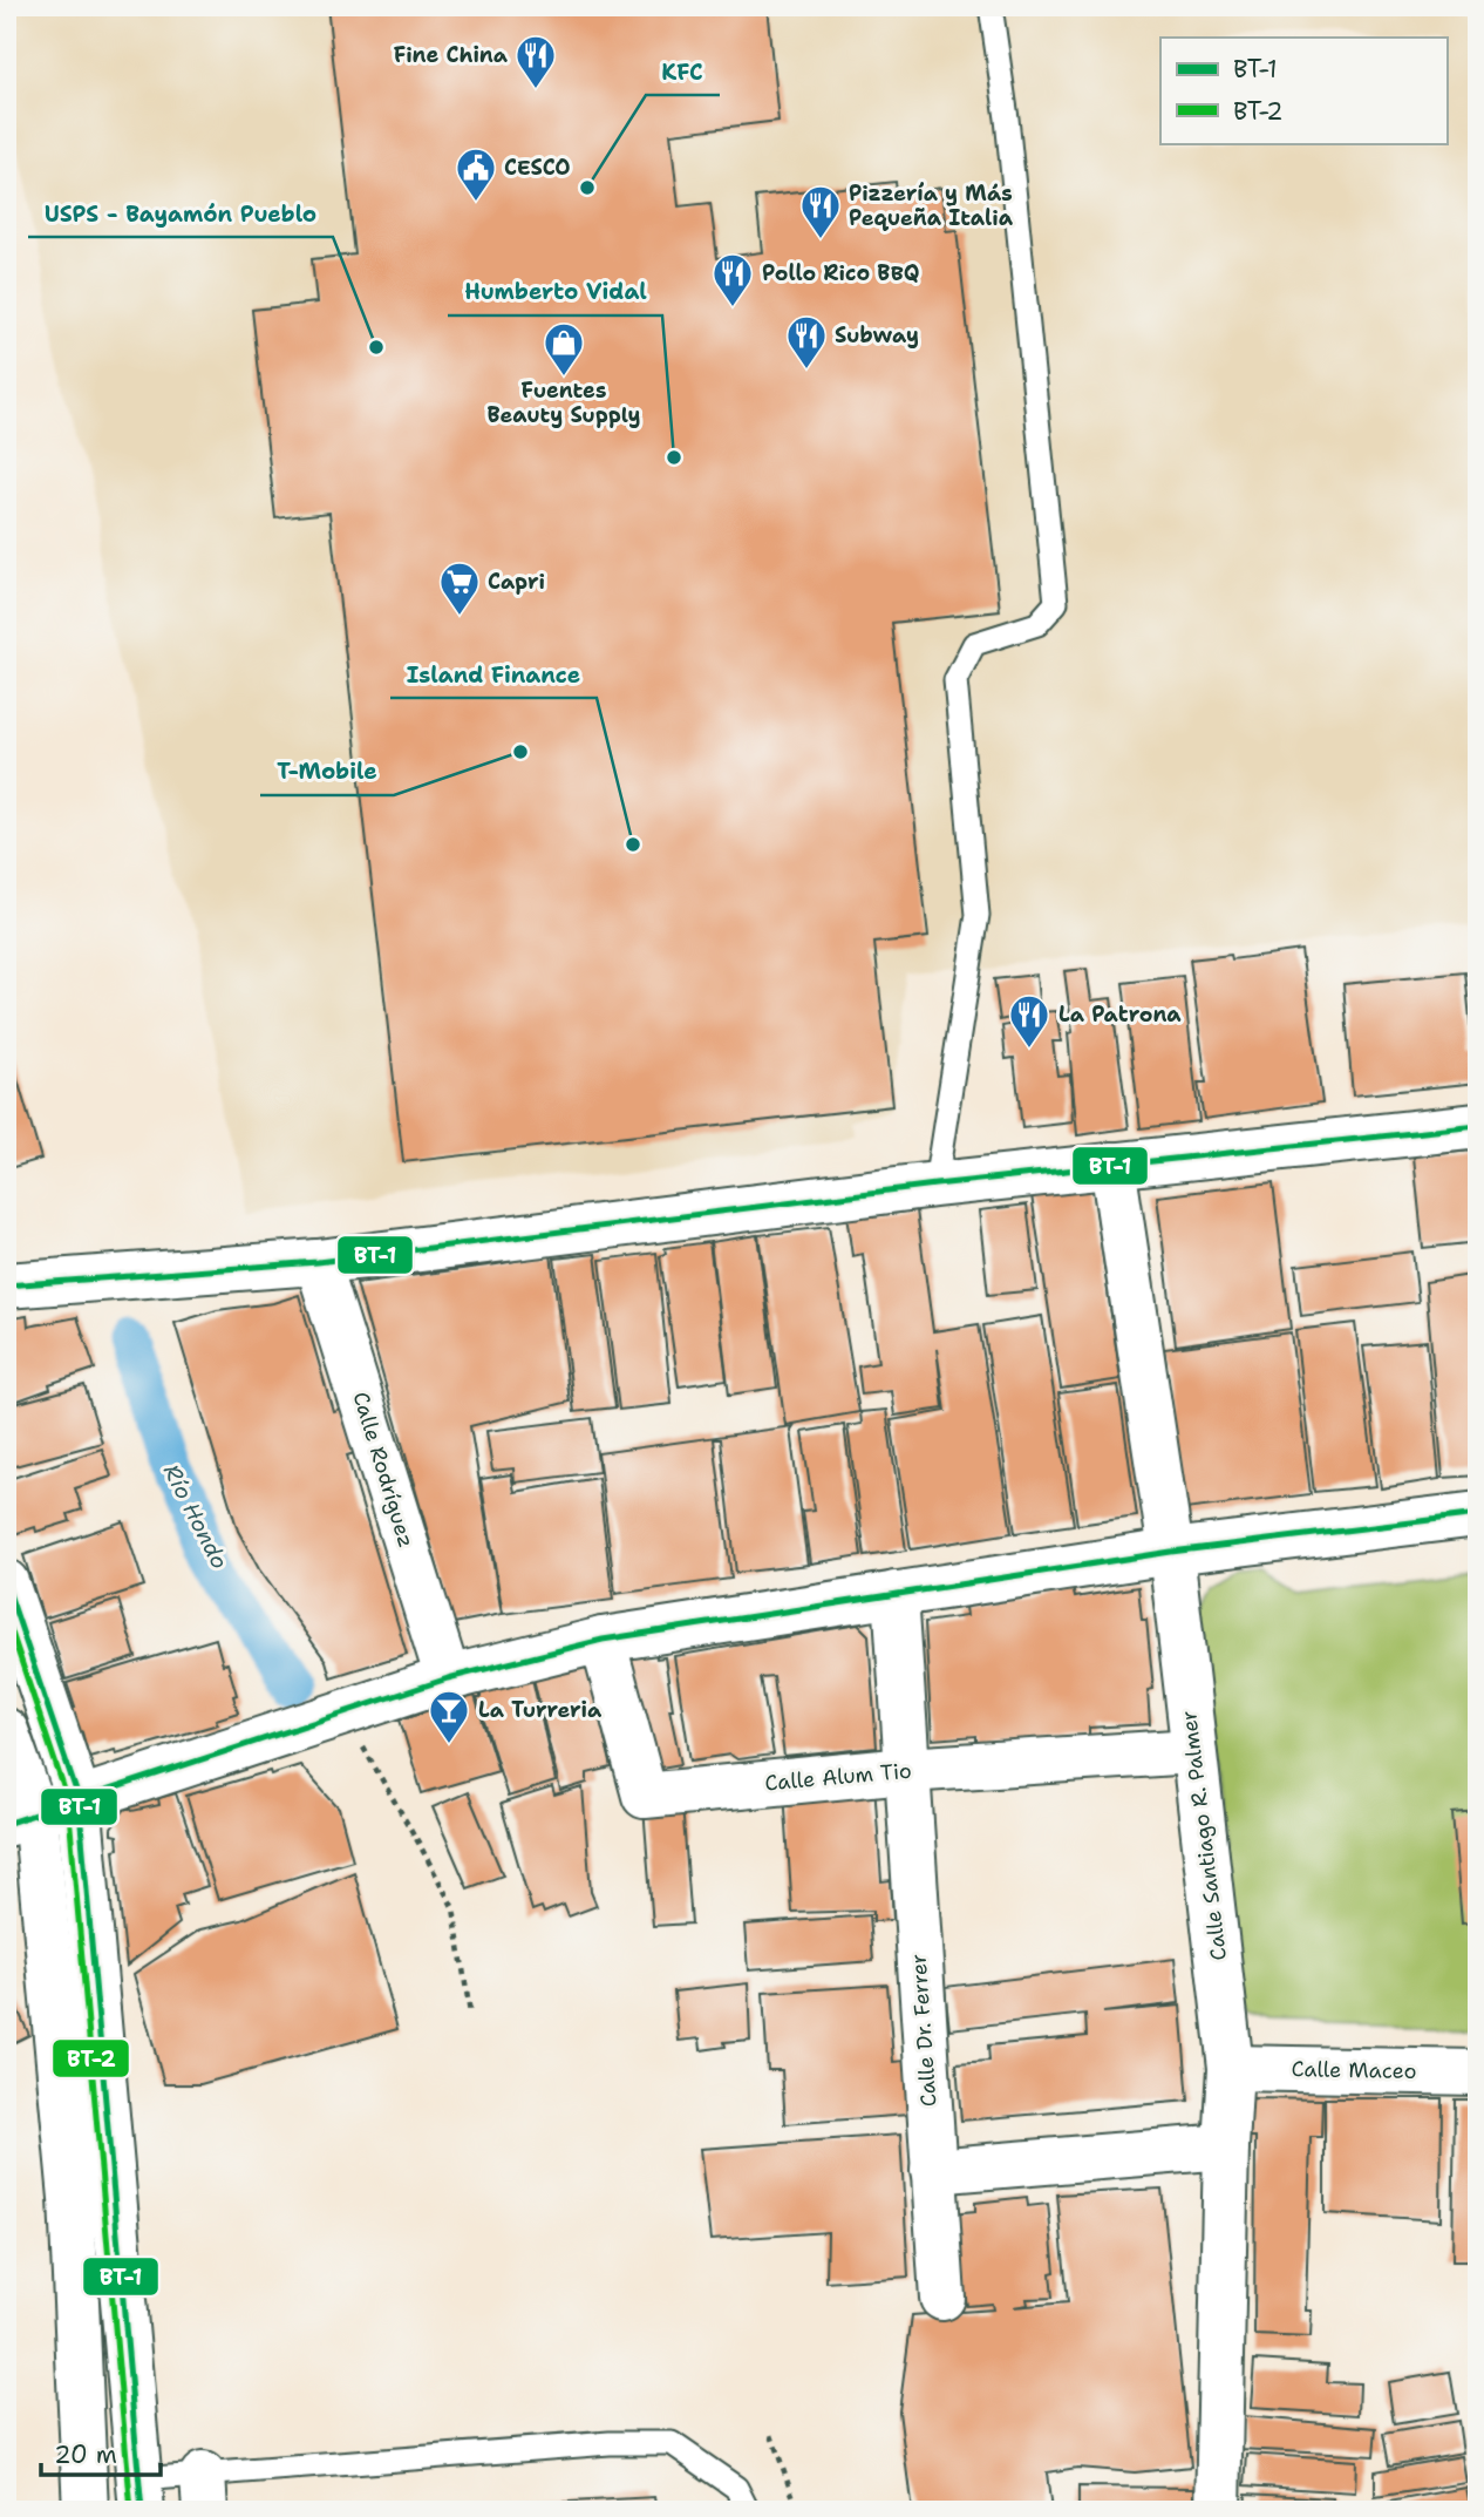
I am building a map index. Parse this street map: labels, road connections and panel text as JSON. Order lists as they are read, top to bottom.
{
  "streets": {
    "street": [
      "Calle Rodríguez",
      "Calle Alum Tio",
      "Calle Santiago R. Palmer",
      "Calle Dr. Ferrer",
      "Calle Maceo"
    ]
  },
  "crossings": [
    ["Calle Alum Tio", "Calle Santiago R. Palmer"],
    ["Calle Alum Tio", "Calle Dr. Ferrer"],
    ["Calle Santiago R. Palmer", "Calle Maceo"]
  ],
  "water": ["Río Hondo"],
  "places": {
    "restaurant": [
      "Fine China",
      "Pizzería y Más Pequeña Italia",
      "Pollo Rico BBQ",
      "Subway",
      "La Patrona"
    ],
    "other": [
      "KFC",
      "USPS - Bayamón Pueblo",
      "Humberto Vidal",
      "T-Mobile",
      "Island Finance"
    ],
    "public building": ["CESCO"],
    "shop": ["Fuentes Beauty Supply"],
    "supermarket": ["Capri"],
    "bar": ["La Turreria"]
  },
  "lines": ["transit line BT-1", "transit line BT-2"],
  "legend": ["BT-1", "BT-2"],
  "scale_bar": "20 m"
}
